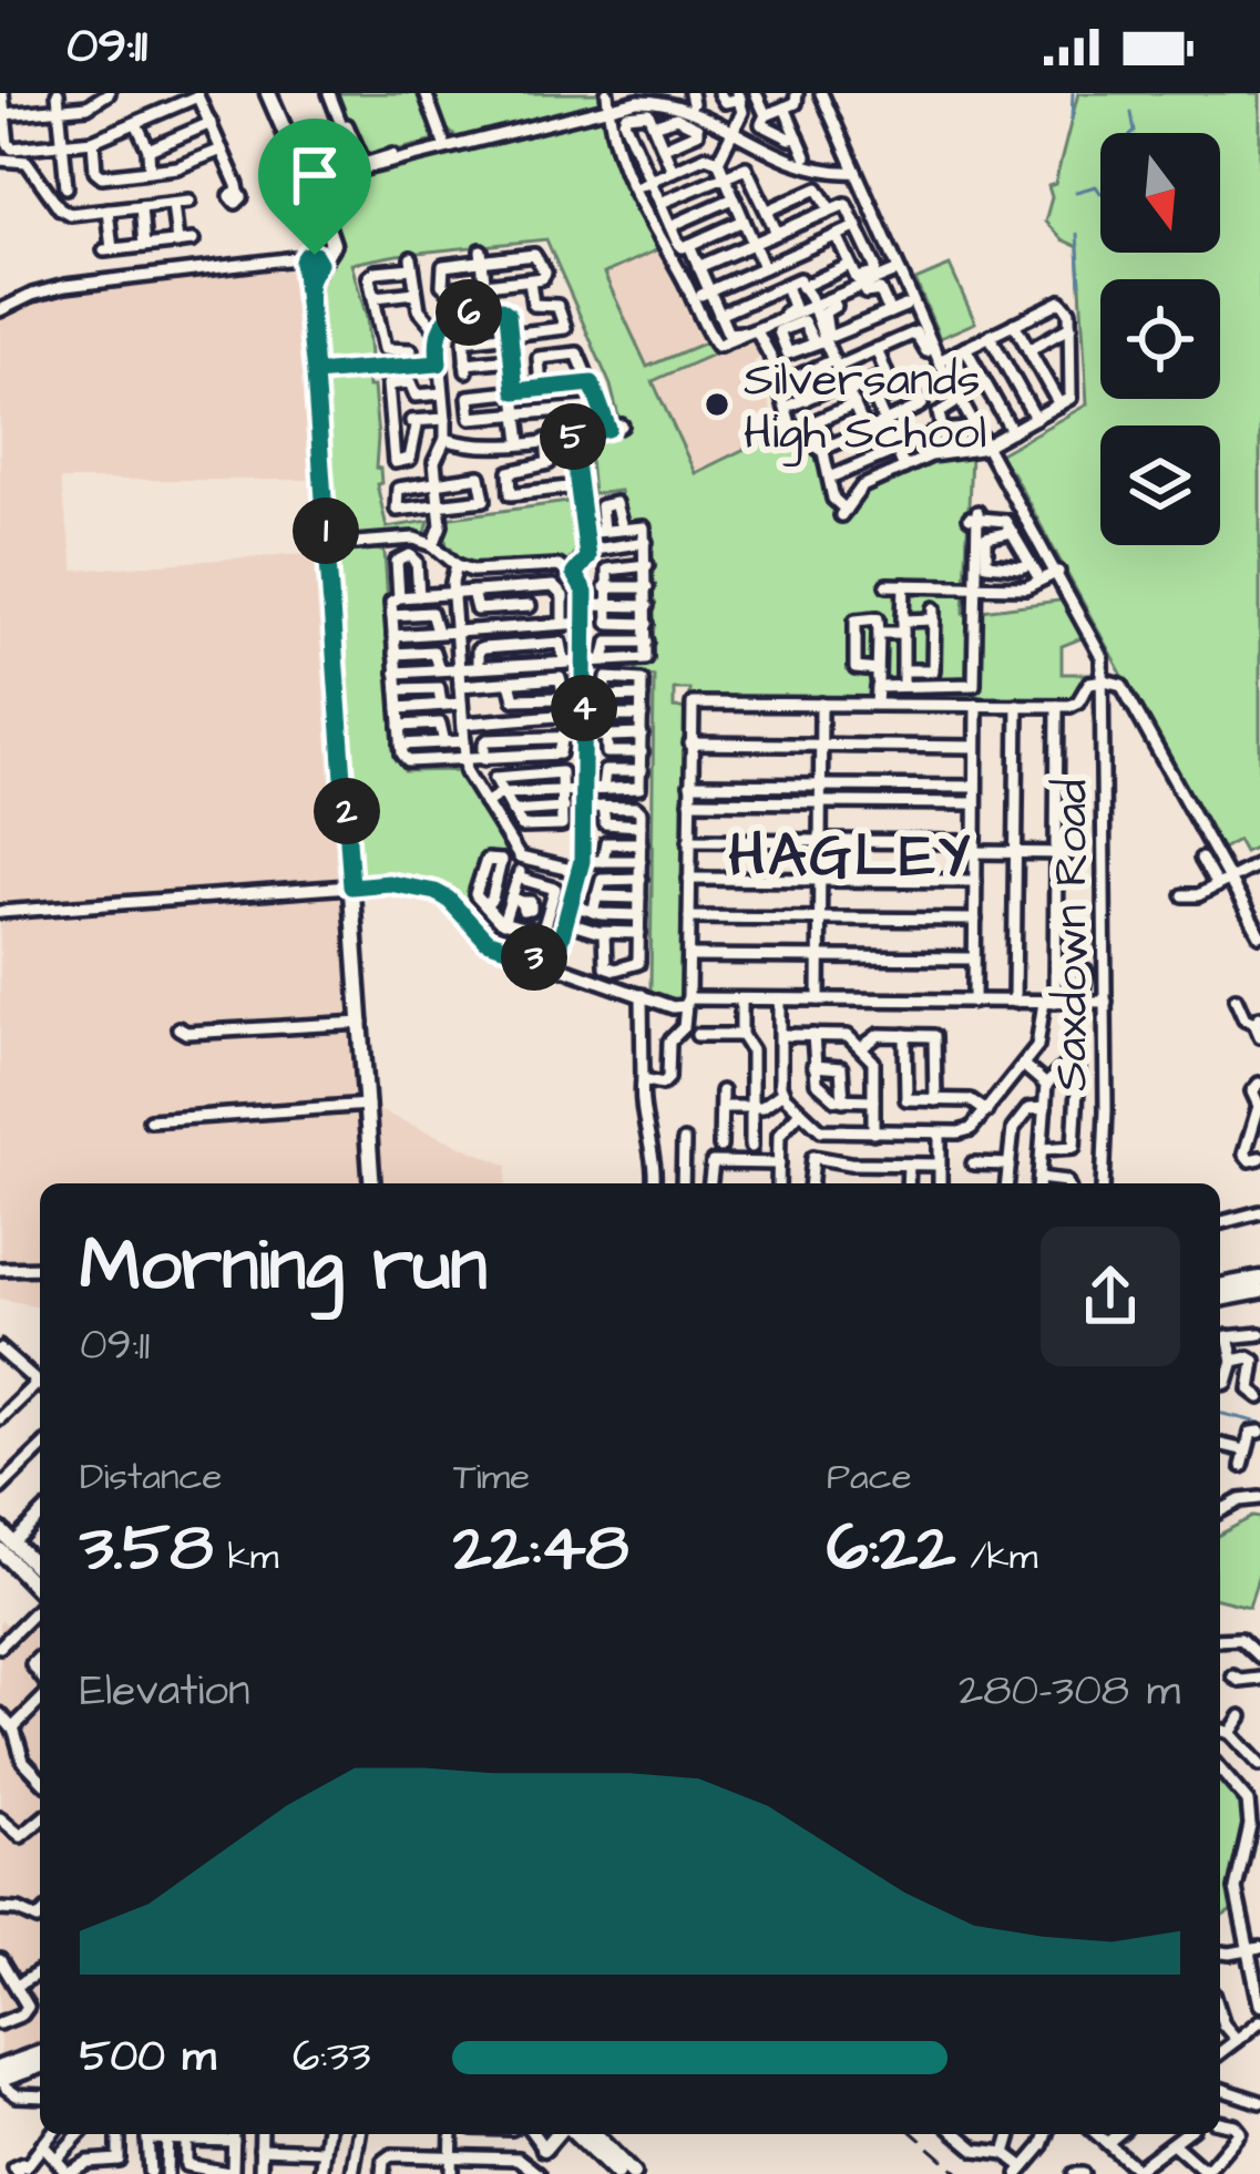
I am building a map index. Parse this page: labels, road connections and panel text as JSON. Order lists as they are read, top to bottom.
{
  "streets": {
    "street": ["Saxdown Road"]
  },
  "districts": ["HAGLEY"],
  "places": ["Silversands High School"],
  "north": "bottom",
  "page": {
    "status": "09:11",
    "pins": [
      "6",
      "5",
      "1",
      "4",
      "2",
      "3"
    ],
    "heading": ["Morning run", "09:11"],
    "stats": [
      ["Distance", "3.58 km"],
      ["Time", "22:48"],
      ["Pace", "6:22 /km"]
    ],
    "chart": ["Elevation", "280–308 m"],
    "list": [
      {
        "name": "500 m",
        "note": "6:33"
      }
    ]
  }
}
